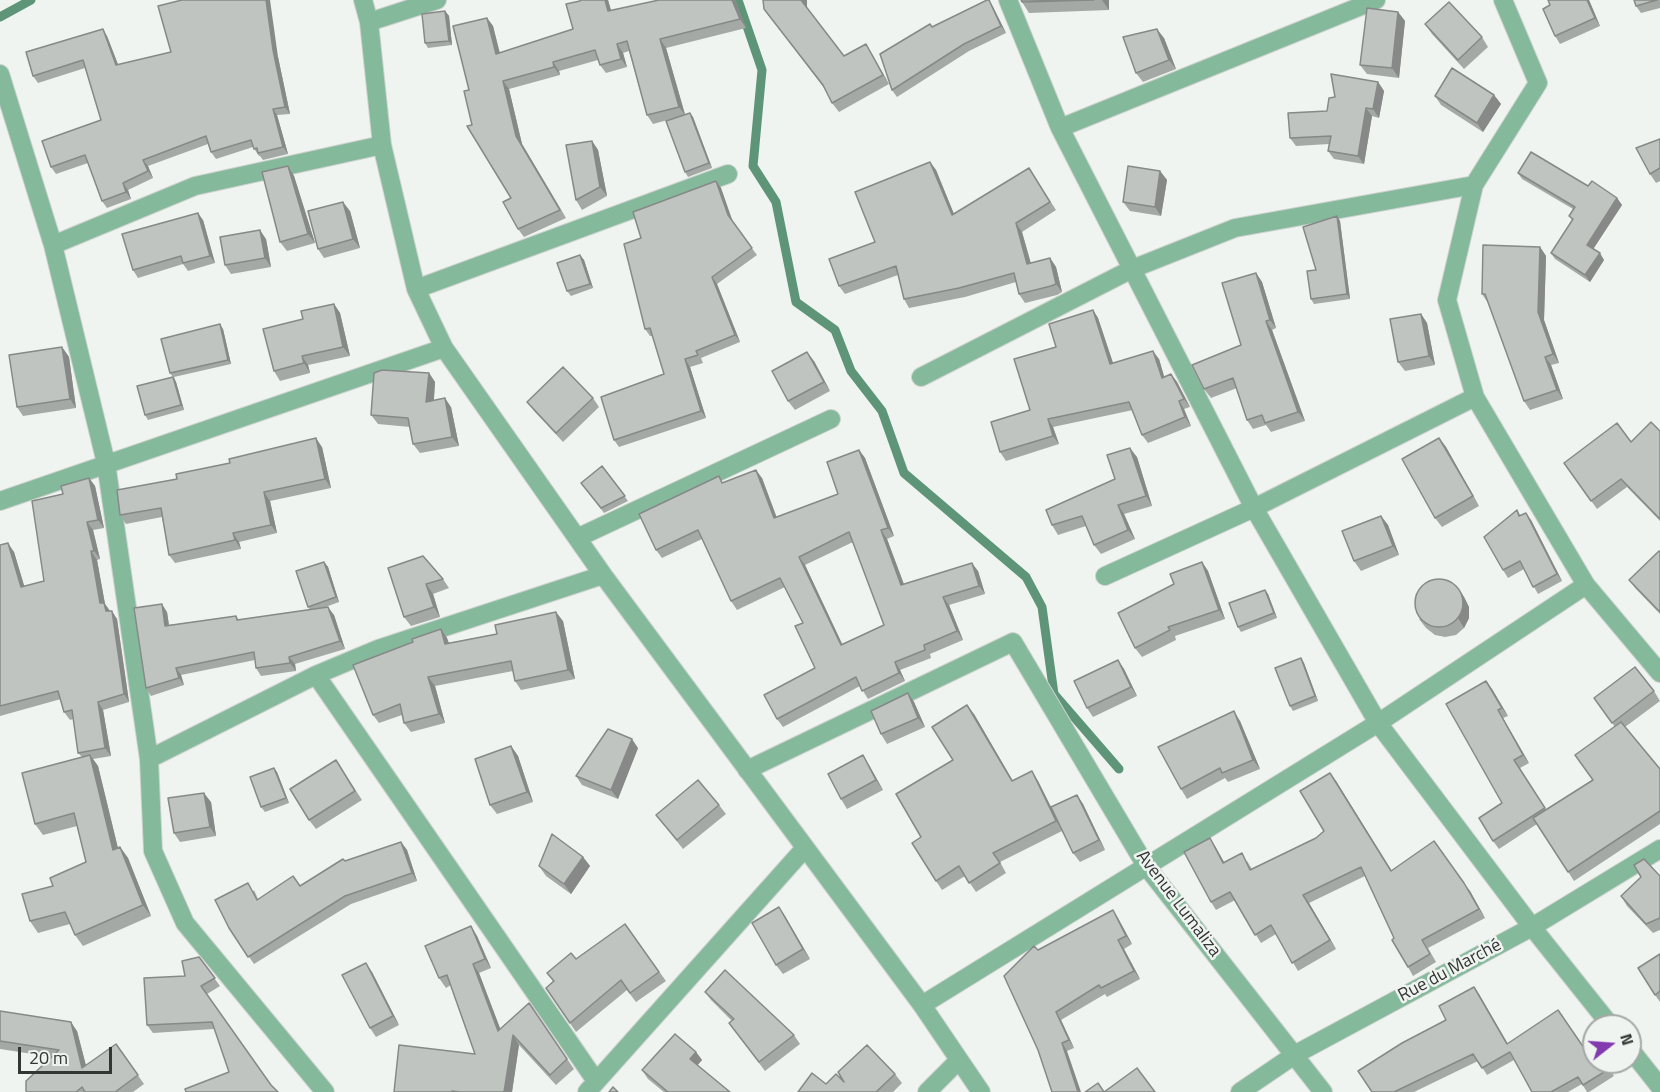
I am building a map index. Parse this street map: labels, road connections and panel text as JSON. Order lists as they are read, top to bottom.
{
  "streets": {
    "street": ["Avenue Lumaliza", "Rue du Marché"]
  },
  "crossings": [
    ["Avenue Lumaliza", "Rue du Marché"]
  ],
  "scale_bar": "20 m",
  "north": "right"
}
